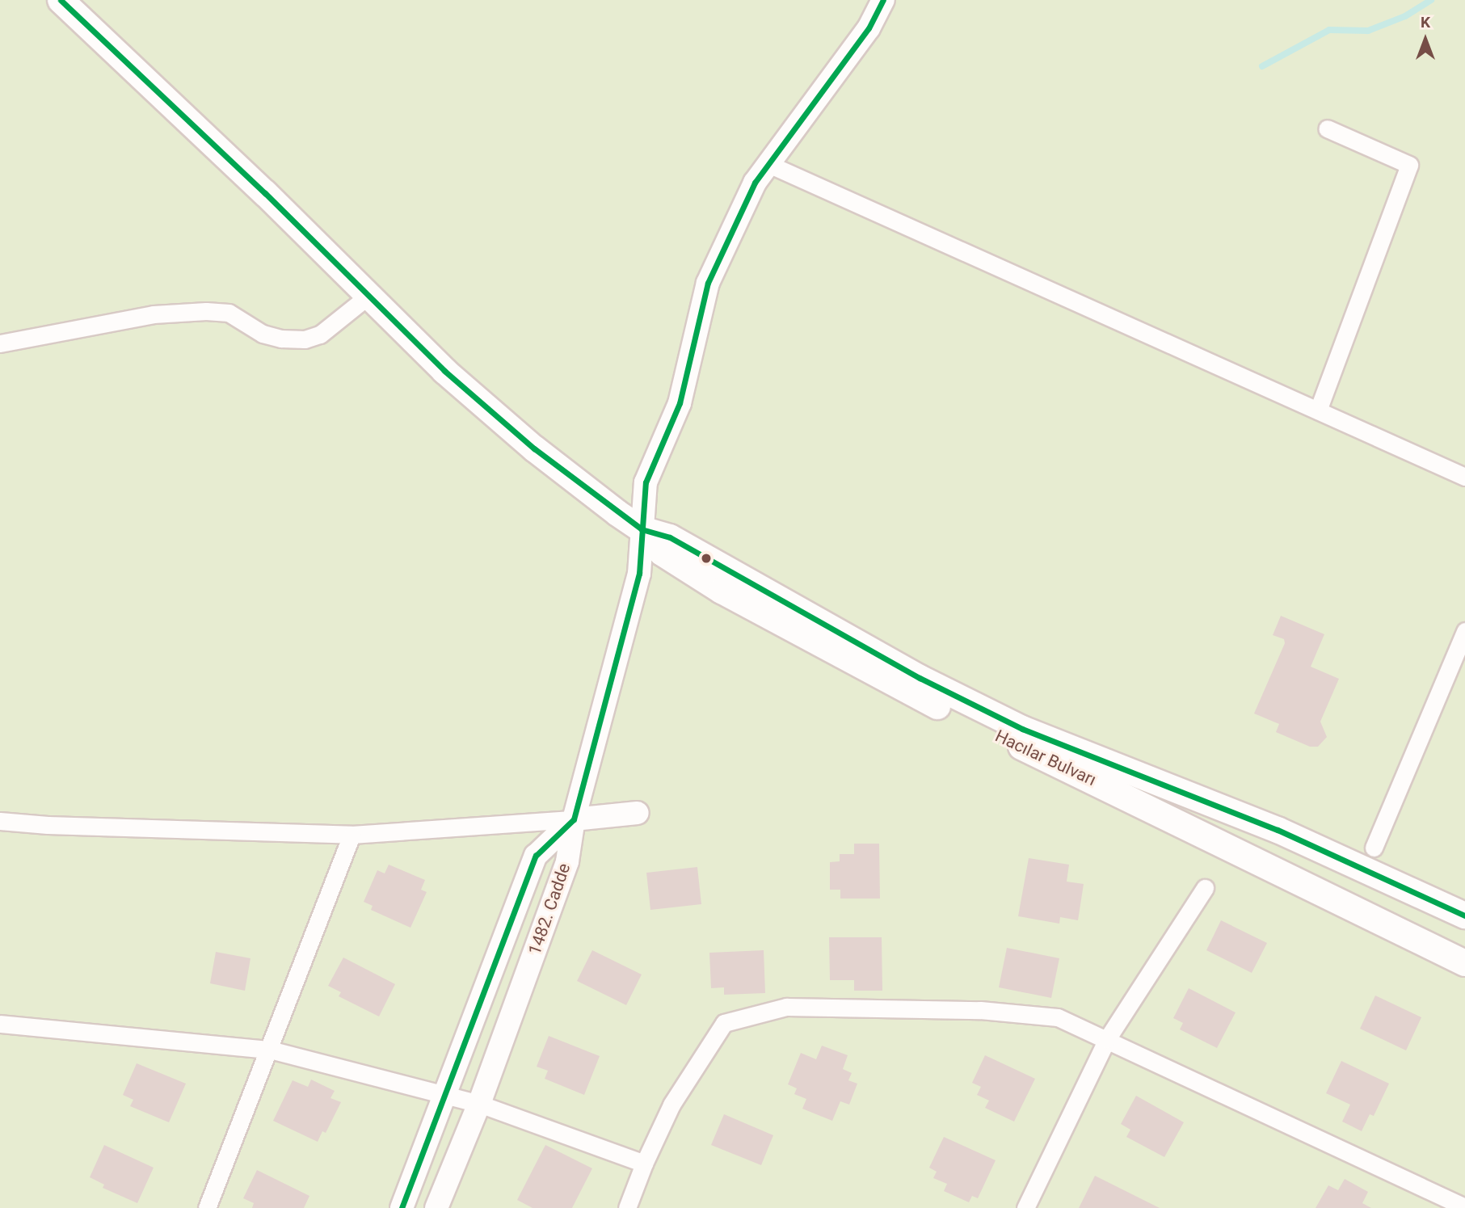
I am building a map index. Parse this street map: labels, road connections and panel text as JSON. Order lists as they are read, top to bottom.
{
  "streets": {
    "main road": ["Hacılar Bulvarı"],
    "street": ["1482. Cadde"]
  },
  "north": "top"
}
